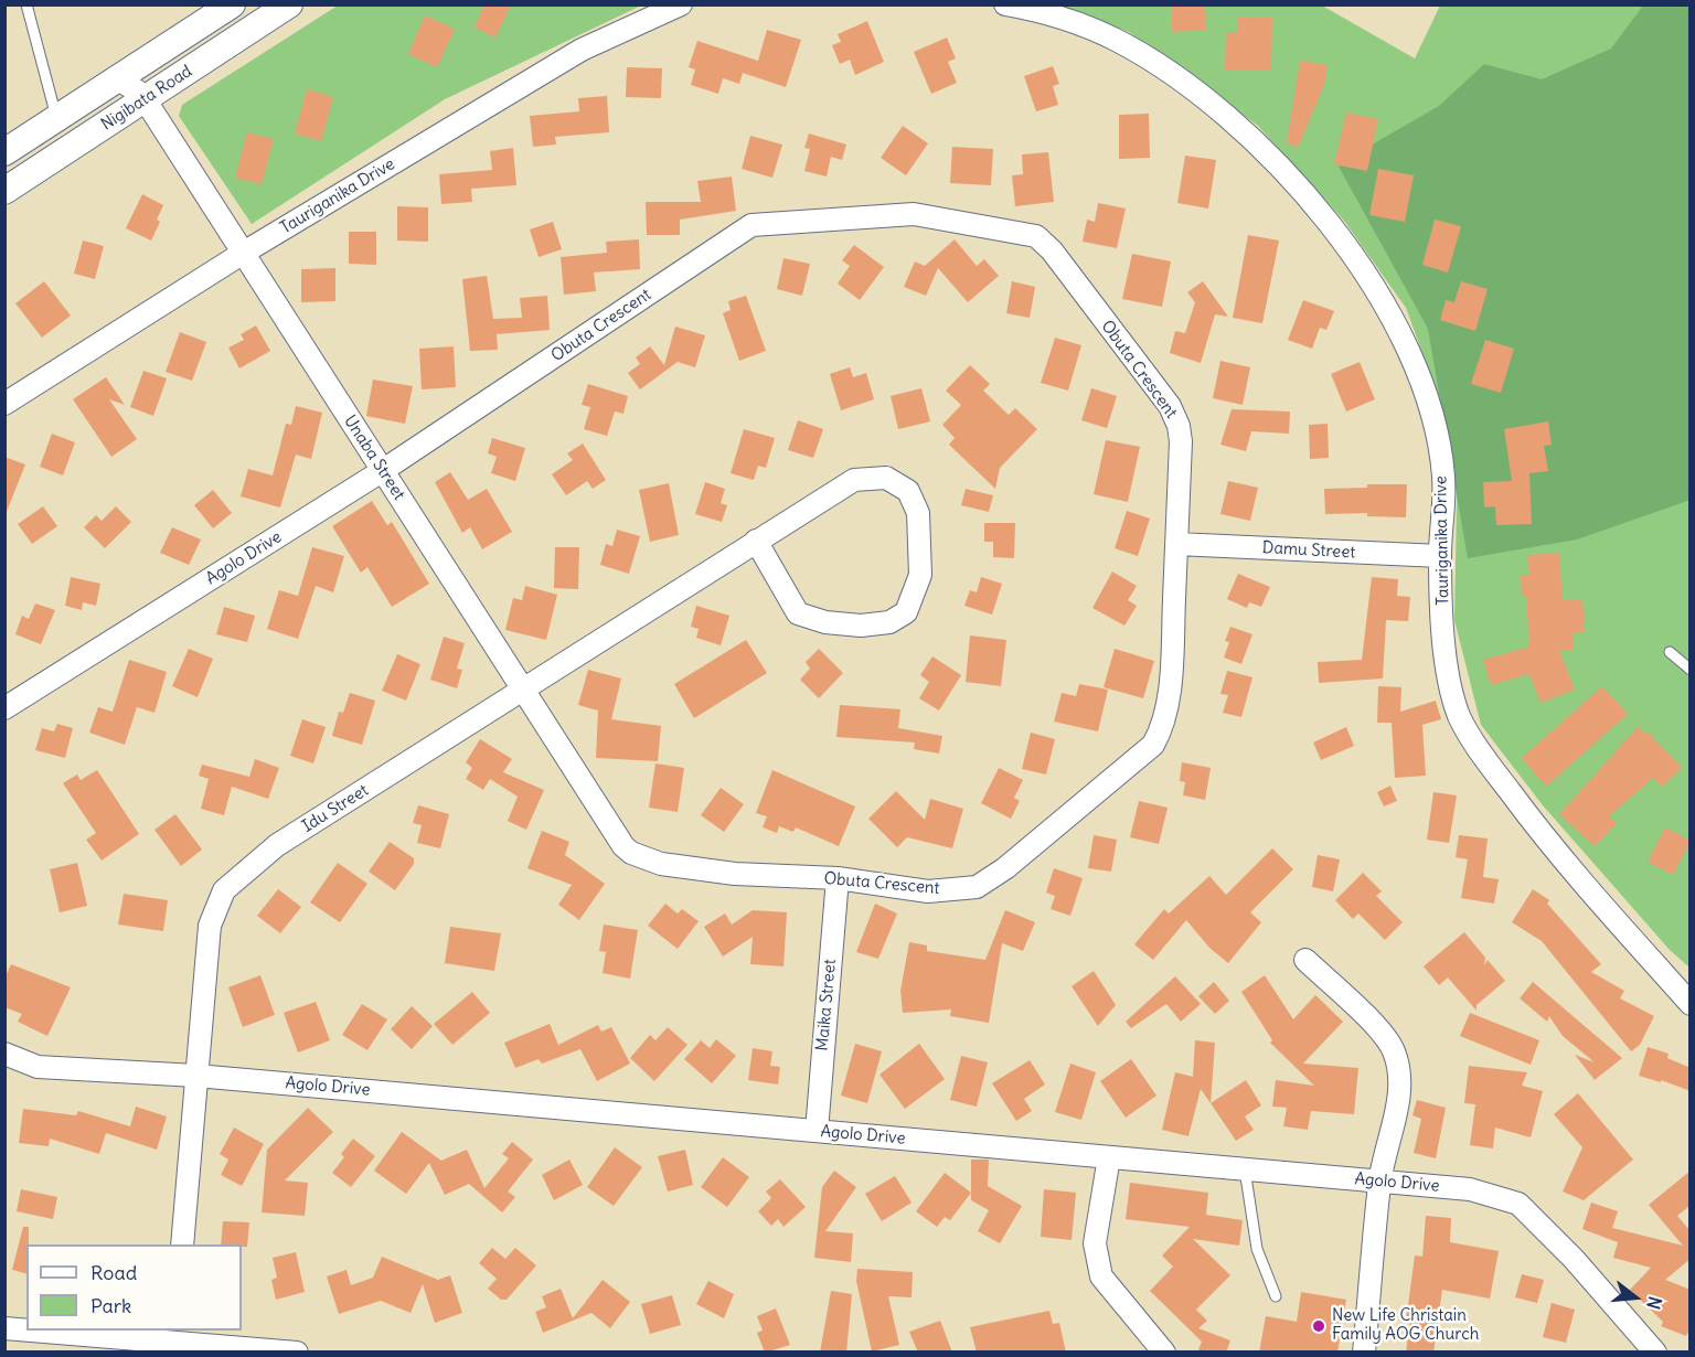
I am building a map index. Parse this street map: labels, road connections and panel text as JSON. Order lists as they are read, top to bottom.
{
  "streets": {
    "street": [
      "Nigibata Road",
      "Tauriganika Drive",
      "Obuta Crescent",
      "Unaba Street",
      "Damu Street",
      "Agolo Drive",
      "Idu Street",
      "Maika Street"
    ]
  },
  "crossings": [
    ["Nigibata Road", "Unaba Street"],
    ["Tauriganika Drive", "Unaba Street"],
    ["Tauriganika Drive", "Damu Street"],
    ["Obuta Crescent", "Unaba Street"],
    ["Obuta Crescent", "Damu Street"],
    ["Obuta Crescent", "Agolo Drive"],
    ["Obuta Crescent", "Maika Street"],
    ["Unaba Street", "Agolo Drive"],
    ["Unaba Street", "Idu Street"],
    ["Agolo Drive", "Idu Street"],
    ["Agolo Drive", "Maika Street"]
  ],
  "places": ["New Life Christain Family AOG Church"],
  "legend": ["Road", "Park"],
  "north": "right"
}
